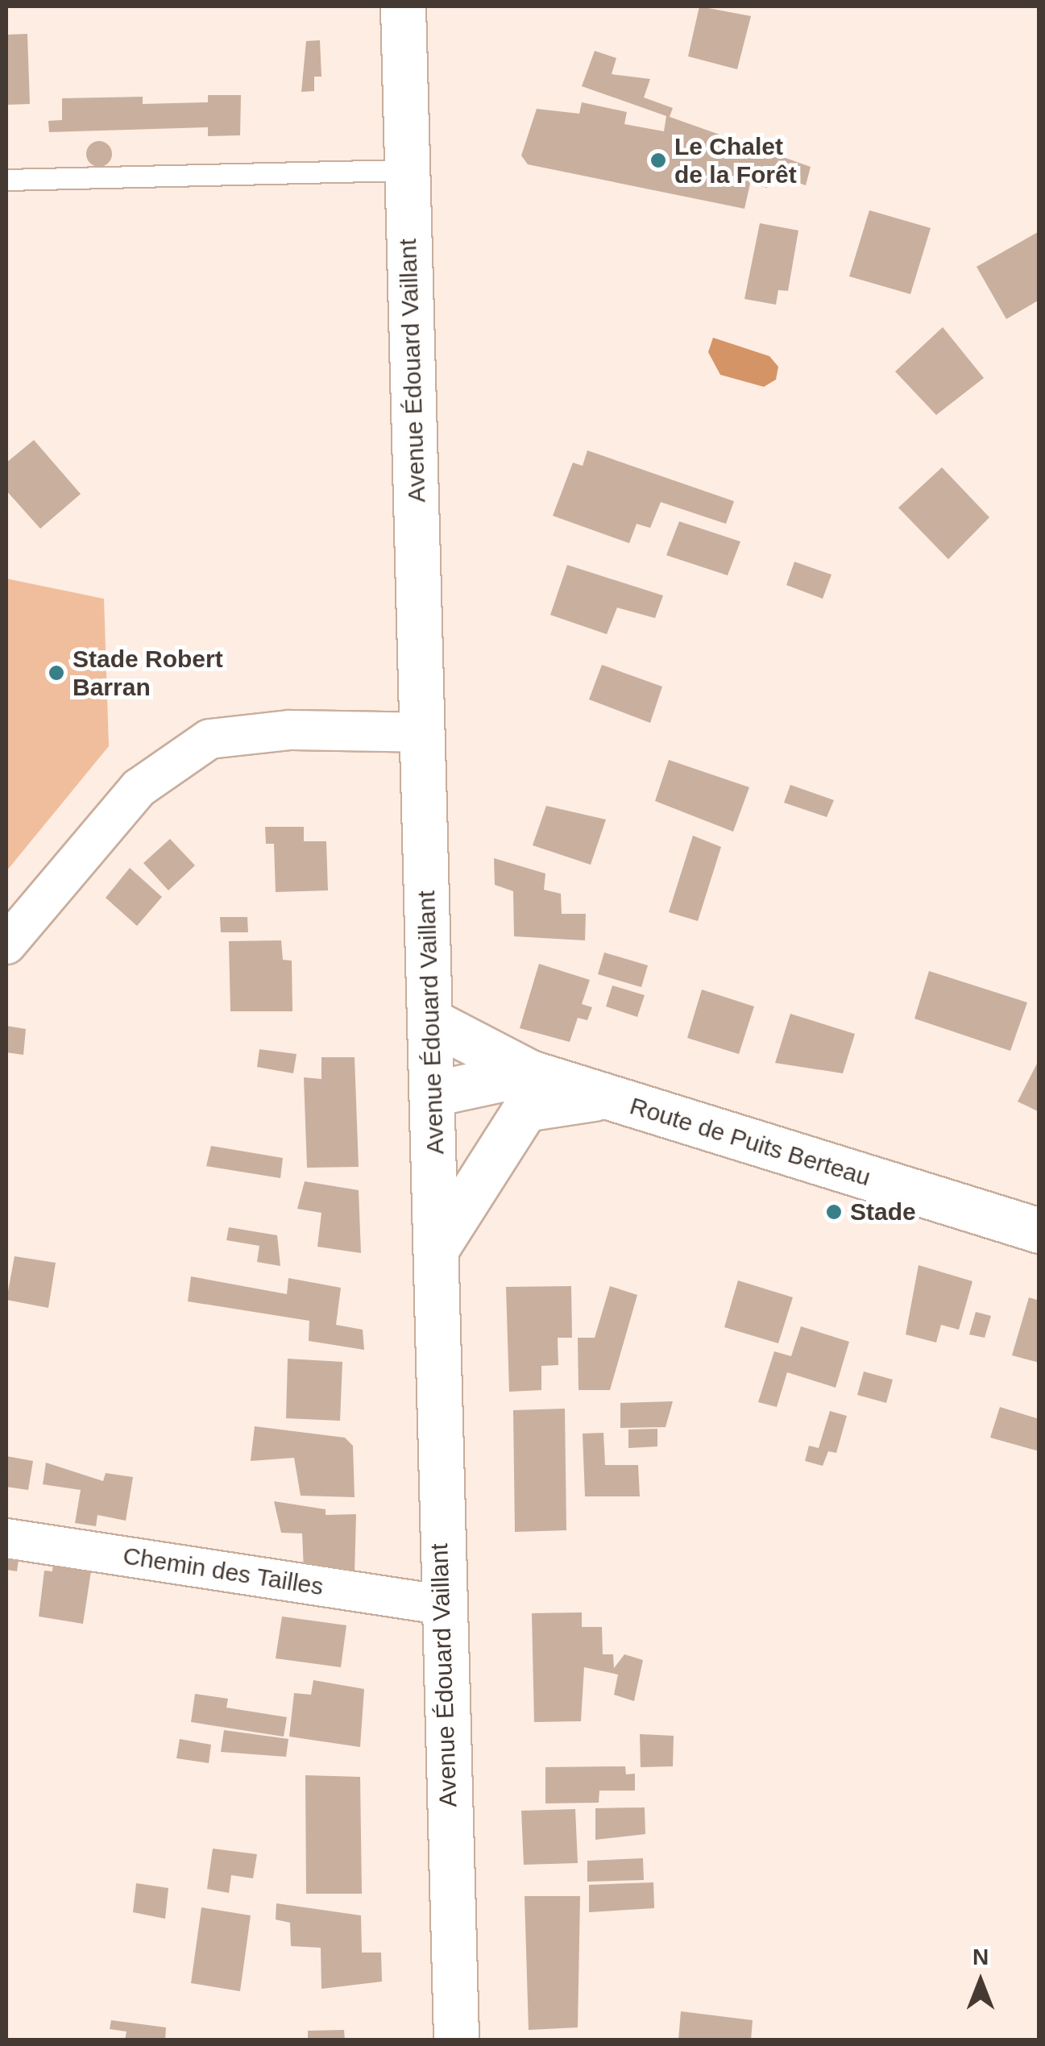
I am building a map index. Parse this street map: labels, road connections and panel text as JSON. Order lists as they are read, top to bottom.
{
  "streets": {
    "main road": ["Avenue Édouard Vaillant", "Route de Puits Berteau"],
    "street": ["Chemin des Tailles"]
  },
  "crossings": [
    ["Avenue Édouard Vaillant", "Chemin des Tailles"]
  ],
  "places": ["Le Chalet de la Forêt", "Stade Robert Barran", "Stade"],
  "north": "top"
}
